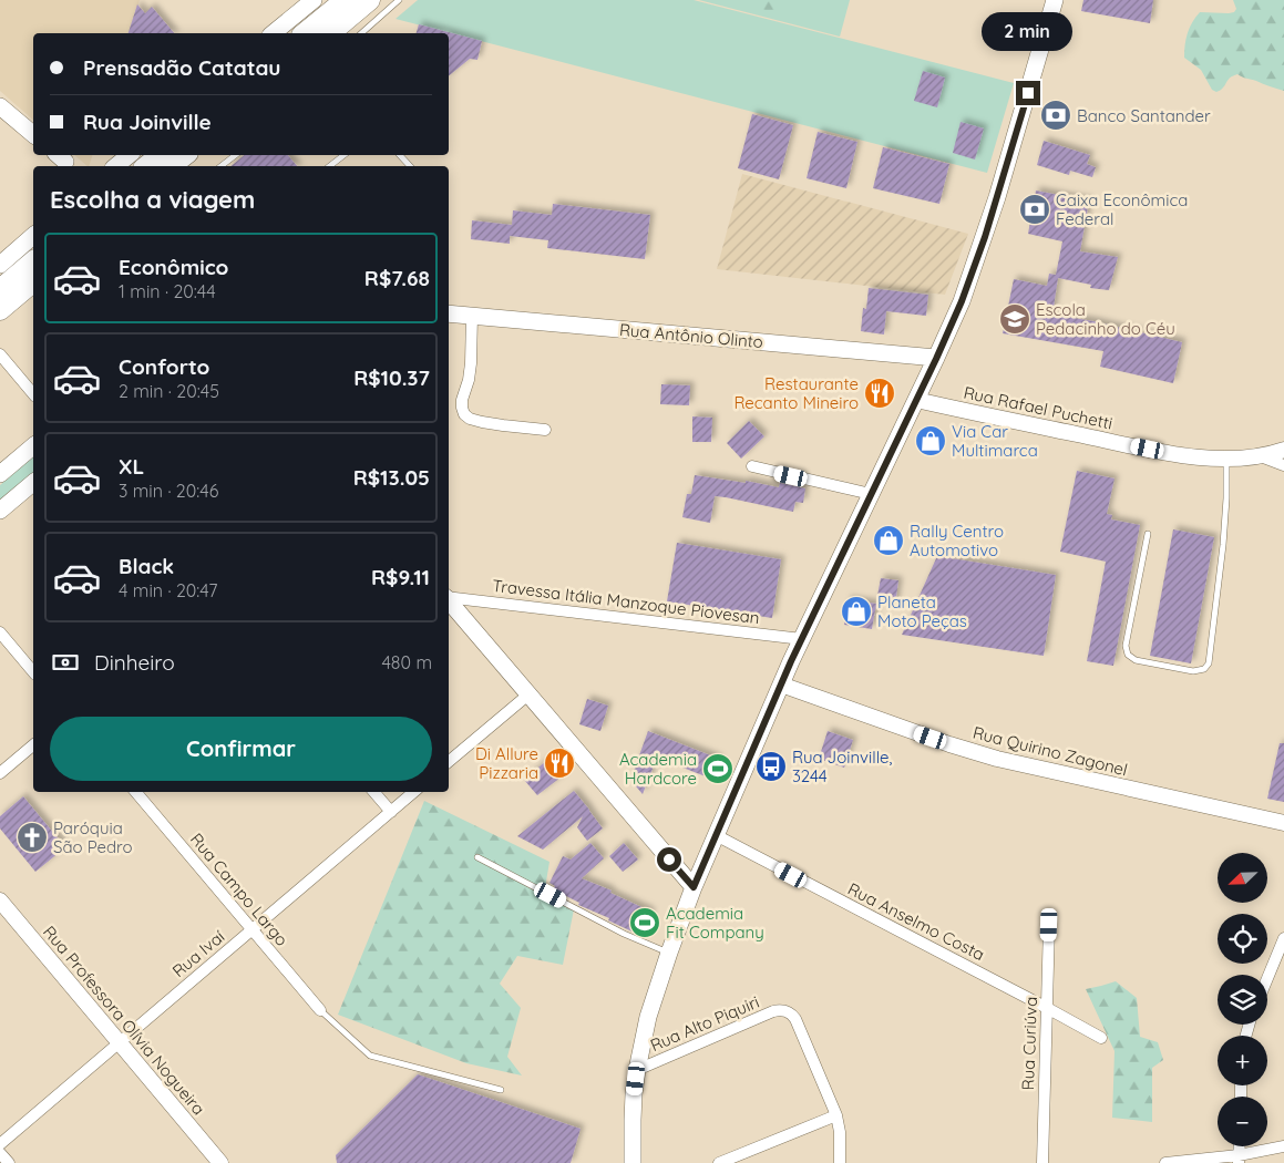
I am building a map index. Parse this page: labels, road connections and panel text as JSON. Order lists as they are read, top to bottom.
{
  "streets": {
    "main road": ["Rua Antônio Olinto"],
    "street": [
      "Rua Rafael Puchetti",
      "Travessa Itália Manzoque Piovesan",
      "Rua Quirino Zagonel",
      "Rua Campo Largo",
      "Rua Anselmo Costa",
      "Rua Ivaí",
      "Rua Professora Olívia Nogueira",
      "Rua Alto Piquiri",
      "Rua Curiúva"
    ]
  },
  "crossings": [
    ["Rua Campo Largo", "Rua Ivaí"],
    ["Rua Anselmo Costa", "Rua Curiúva"],
    ["Rua Ivaí", "Rua Professora Olívia Nogueira"]
  ],
  "places": {
    "bank": ["Banco Santander", "Caixa Econômica Federal"],
    "school or university": ["Escola Pedacinho do Céu"],
    "restaurant": ["Restaurante Recanto Mineiro", "Di Allure Pizzaria"],
    "shop": ["Via Car Multimarca", "Rally Centro Automotivo", "Planeta Moto Peças"],
    "bus stop": ["Rua Joinville, 3244"],
    "sports": ["Academia Hardcore", "Academia Fit Company"],
    "church": ["Paróquia São Pedro"]
  },
  "north": "bottom left",
  "page": {
    "bubble": "2 min",
    "banner": ["Prensadão Catatau", "Rua Joinville"],
    "heading": "Escolha a viagem",
    "list": [
      {
        "name": "Econômico",
        "note": "1 min · 20:44",
        "value": "R$7.68"
      },
      {
        "name": "Conforto",
        "note": "2 min · 20:45",
        "value": "R$10.37"
      },
      {
        "name": "XL",
        "note": "3 min · 20:46",
        "value": "R$13.05"
      },
      {
        "name": "Black",
        "note": "4 min · 20:47",
        "value": "R$9.11"
      }
    ],
    "pay": ["Dinheiro", "480 m"],
    "buttons": "Confirmar",
    "map_buttons": ["+", "−"]
  }
}
